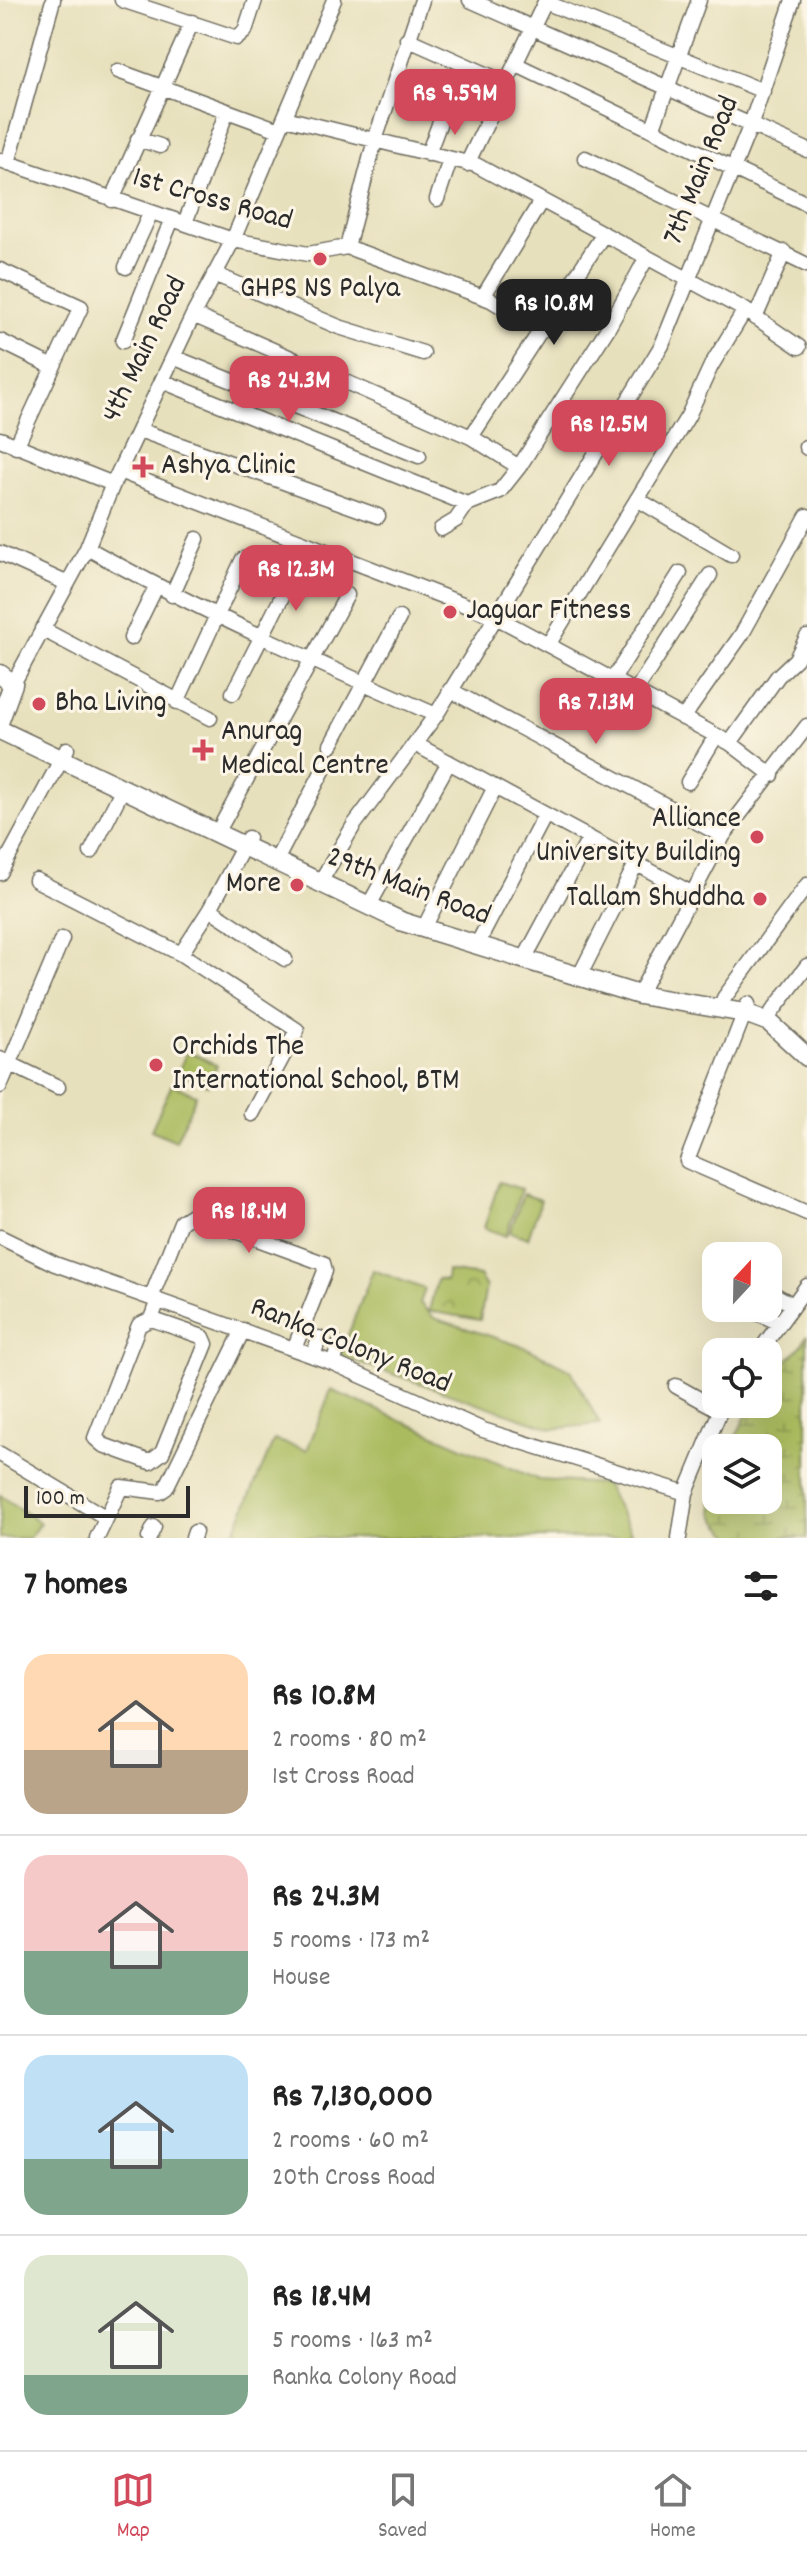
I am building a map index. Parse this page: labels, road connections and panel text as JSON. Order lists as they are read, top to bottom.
{
  "streets": {
    "main road": ["4th Main Road", "29th Main Road"],
    "street": ["7th Main Road", "1st Cross Road", "Ranka Colony Road"]
  },
  "crossings": [
    ["7th Main Road", "29th Main Road"],
    ["1st Cross Road", "4th Main Road"],
    ["4th Main Road", "29th Main Road"]
  ],
  "places": {
    "other": [
      "GHPS NS Palya",
      "Jaguar Fitness",
      "Bha Living",
      "Alliance University Building",
      "More",
      "Tallam Shuddha",
      "Orchids The International School, BTM"
    ],
    "health": ["Ashya Clinic", "Anurag Medical Centre"]
  },
  "scale_bar": "100 m",
  "north": "top",
  "page": {
    "price": [
      "Rs 9.59M",
      "Rs 10.8M",
      "Rs 24.3M",
      "Rs 12.5M",
      "Rs 12.3M",
      "Rs 7.13M",
      "Rs 18.4M"
    ],
    "scale": "100 m",
    "heading": "7 homes",
    "list": [
      {
        "name": "Rs 10.8M",
        "note": "2 rooms · 80 m² · 1st Cross Road"
      },
      {
        "name": "Rs 24.3M",
        "note": "5 rooms · 173 m² · House"
      },
      {
        "name": "Rs 7,130,000",
        "note": "2 rooms · 60 m² · 20th Cross Road"
      },
      {
        "name": "Rs 18.4M",
        "note": "5 rooms · 163 m² · Ranka Colony Road"
      }
    ],
    "tabs": ["Map", "Saved", "Home"]
  }
}
